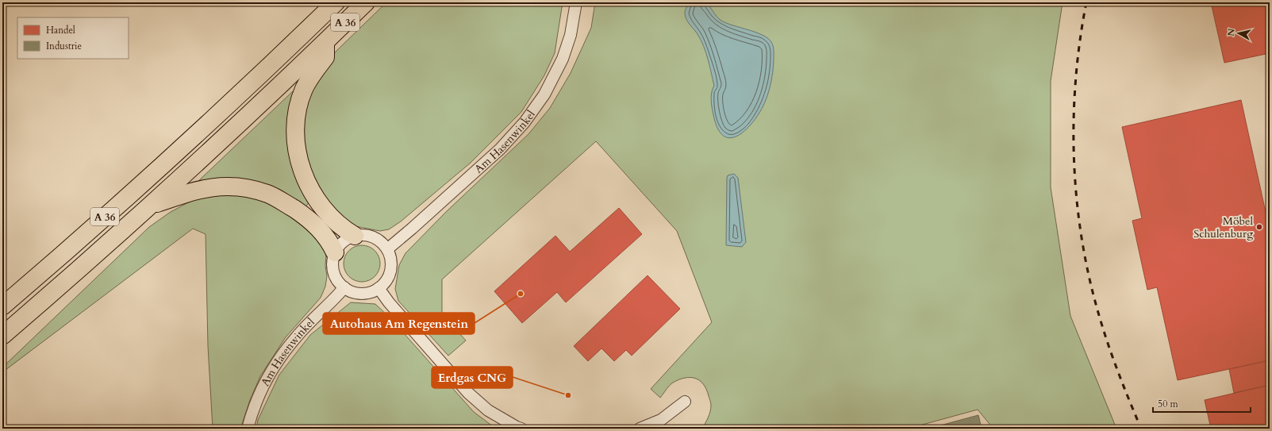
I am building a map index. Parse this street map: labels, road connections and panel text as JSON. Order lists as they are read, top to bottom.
{
  "streets": {
    "highway": ["A 36"],
    "street": ["Am Hasenwinkel"]
  },
  "places": ["Möbel Schulenburg", "Autohaus Am Regenstein", "Erdgas CNG"],
  "legend": ["Handel", "Industrie"],
  "scale_bar": "50 m",
  "north": "left"
}
